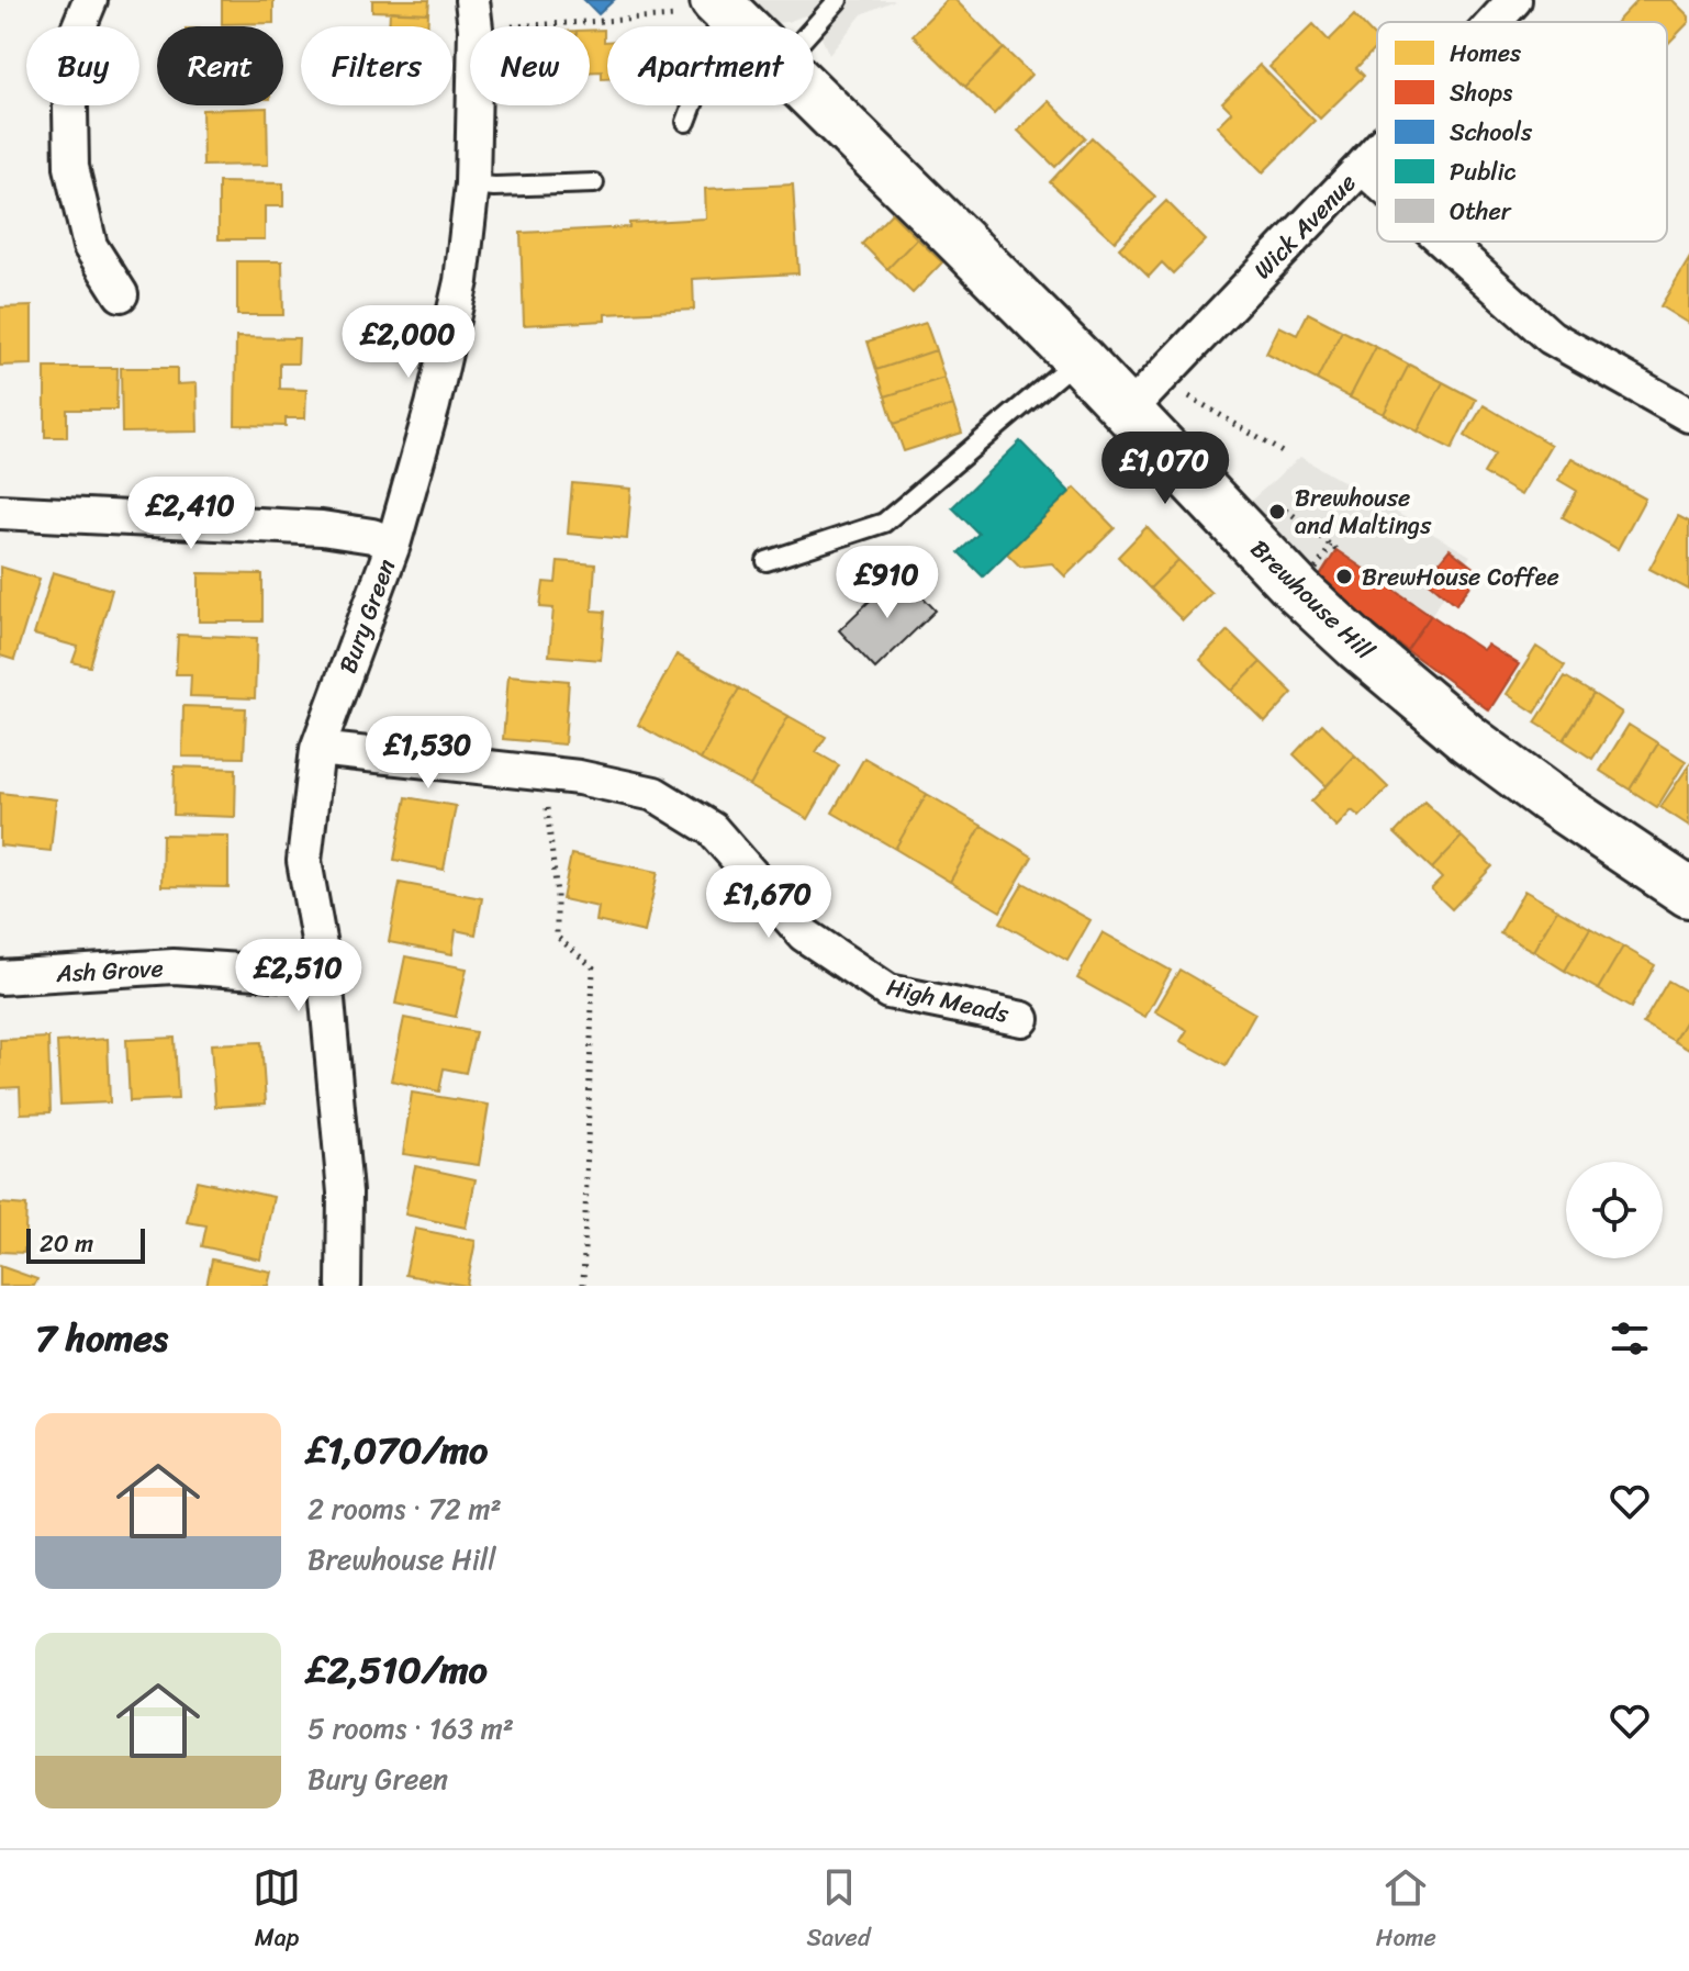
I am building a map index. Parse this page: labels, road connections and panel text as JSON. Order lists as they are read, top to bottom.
{
  "streets": {
    "street": [
      "Wick Avenue",
      "Brewhouse Hill",
      "Bury Green",
      "Ash Grove",
      "High Meads"
    ]
  },
  "crossings": [
    ["Wick Avenue", "Brewhouse Hill"],
    ["Bury Green", "Ash Grove"],
    ["Bury Green", "High Meads"]
  ],
  "places": ["Brewhouse and Maltings", "BrewHouse Coffee"],
  "legend": [
    "Homes",
    "Shops",
    "Schools",
    "Public",
    "Other"
  ],
  "scale_bar": "20 m",
  "page": {
    "chip": [
      "Buy",
      "Rent",
      "Filters",
      "New",
      "Apartment"
    ],
    "price": [
      "£2,000",
      "£1,070",
      "£2,410",
      "£910",
      "£1,530",
      "£1,670",
      "£2,510"
    ],
    "scale": "20 m",
    "heading": "7 homes",
    "list": [
      {
        "name": "£1,070/mo",
        "note": "2 rooms · 72 m² · Brewhouse Hill"
      },
      {
        "name": "£2,510/mo",
        "note": "5 rooms · 163 m² · Bury Green"
      }
    ],
    "tabs": ["Map", "Saved", "Home"]
  }
}
